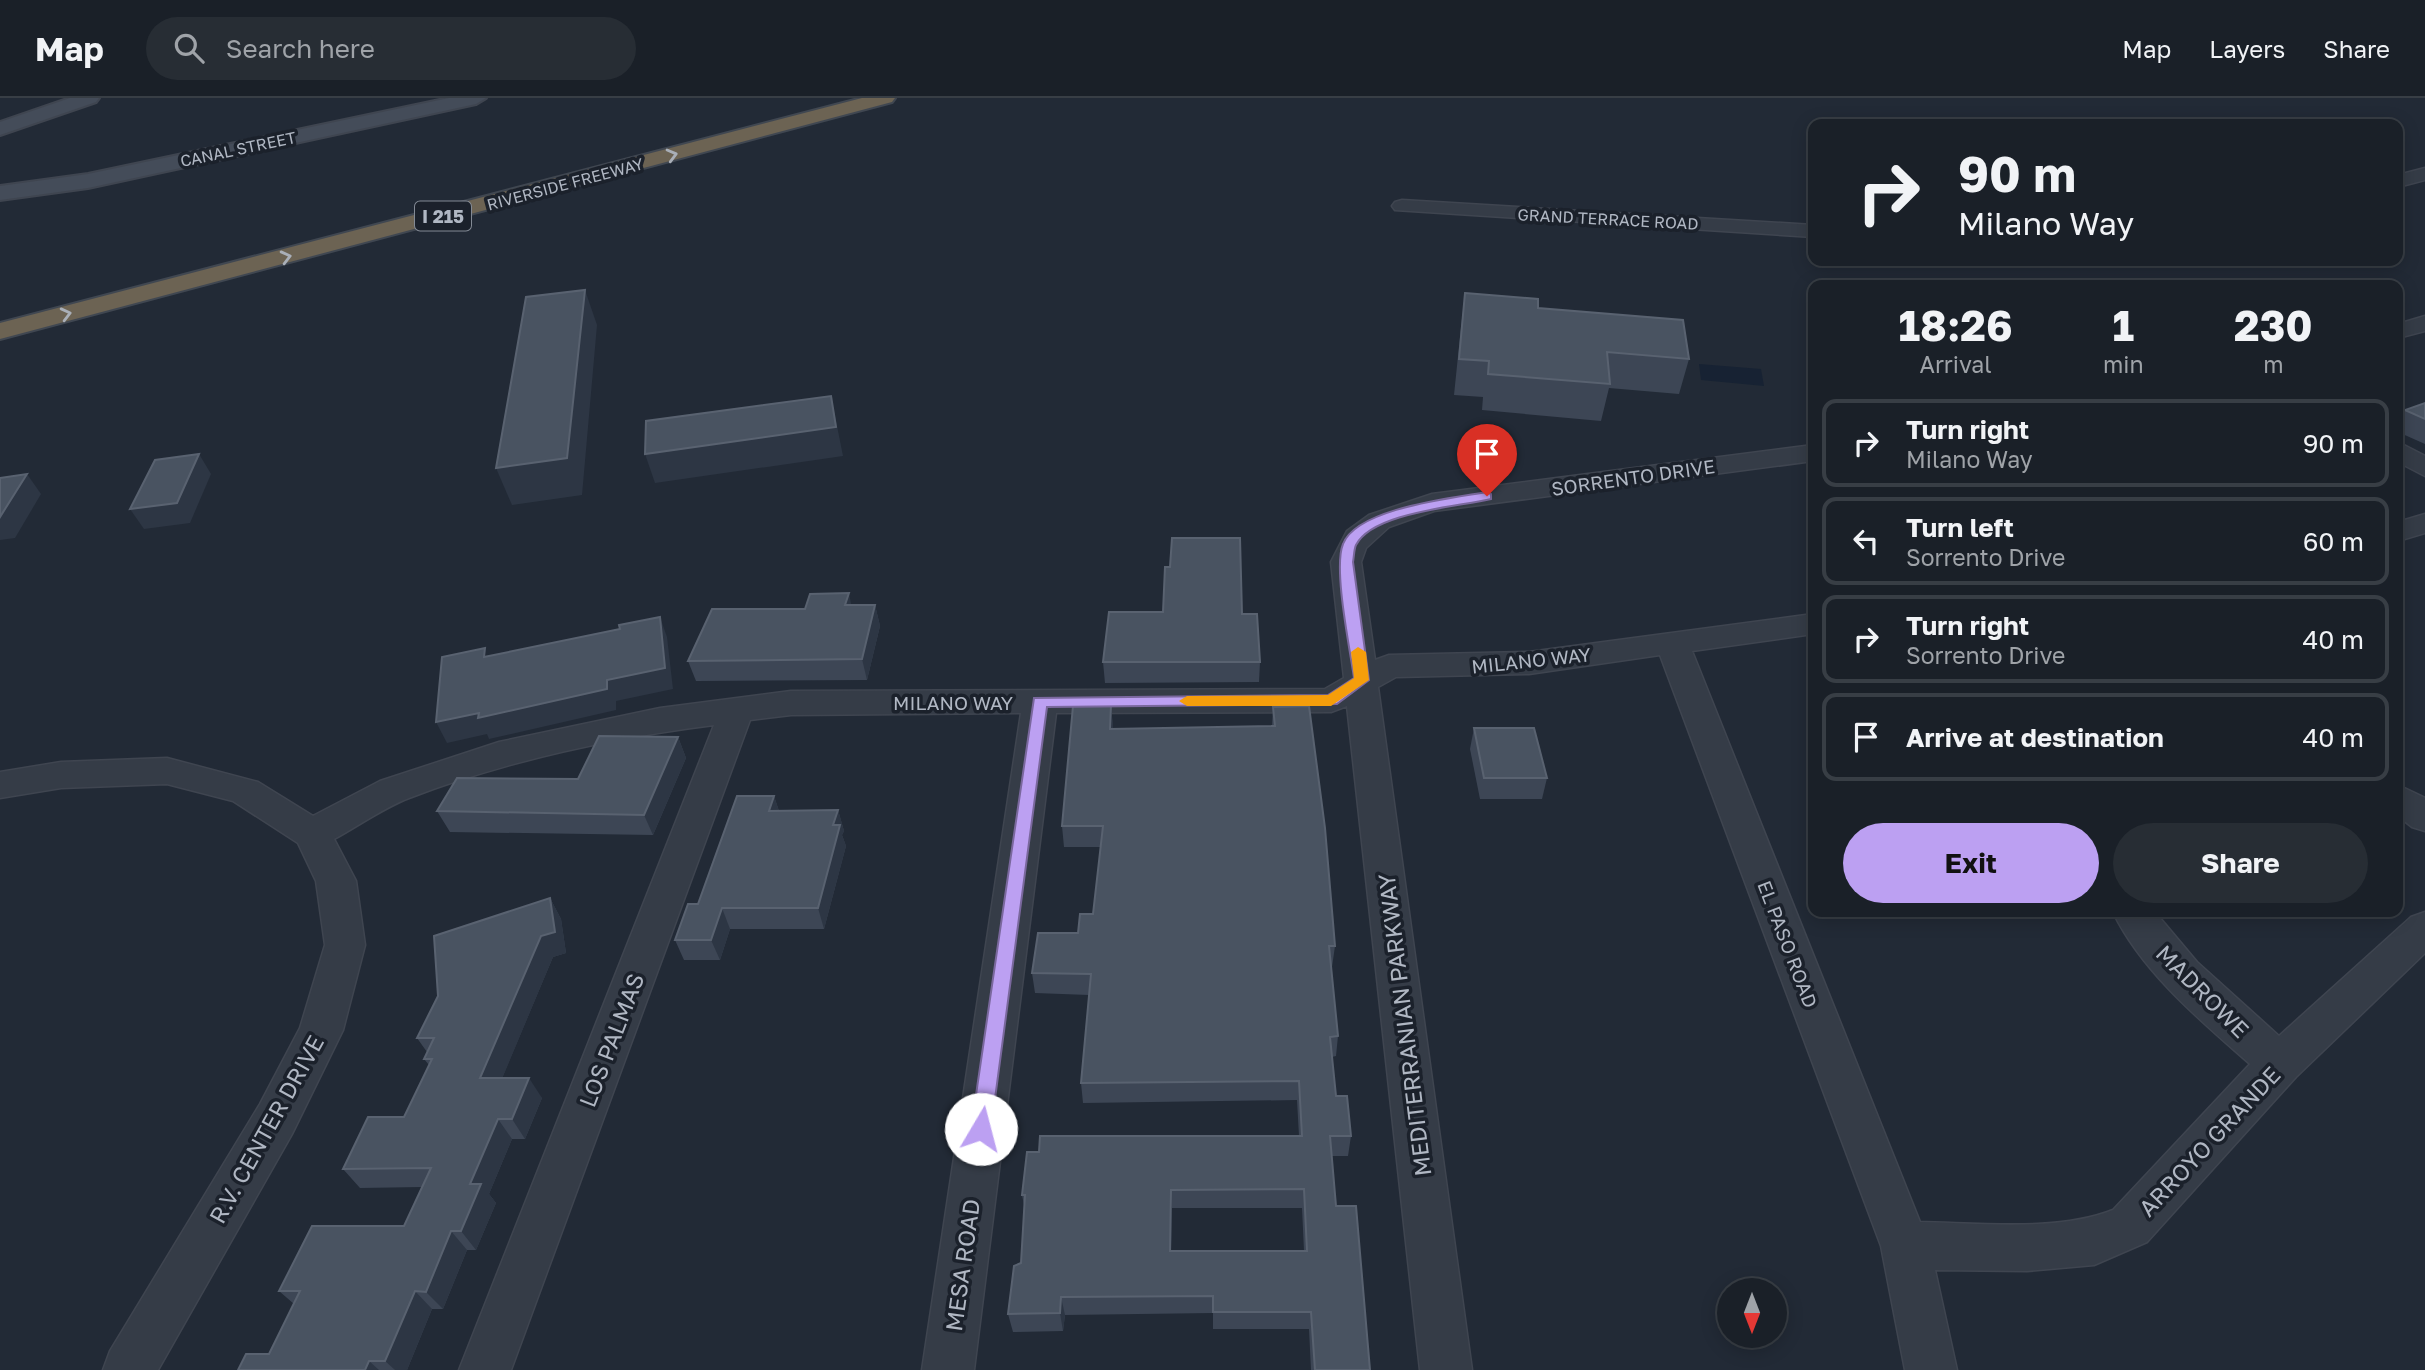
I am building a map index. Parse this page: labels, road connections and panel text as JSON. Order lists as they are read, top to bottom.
{
  "streets": {
    "highway": ["RIVERSIDE FREEWAY", "I 215"],
    "street": [
      "CANAL STREET",
      "GRAND TERRACE ROAD",
      "SORRENTO DRIVE",
      "MILANO WAY",
      "EL PASO ROAD",
      "MADROWE",
      "MEDITERRANIAN PARKWAY",
      "LOS PALMAS",
      "R.V. CENTER DRIVE",
      "ARROYO GRANDE",
      "MESA ROAD"
    ]
  },
  "crossings": [
    ["SORRENTO DRIVE", "MILANO WAY"],
    ["SORRENTO DRIVE", "MEDITERRANIAN PARKWAY"],
    ["MILANO WAY", "EL PASO ROAD"],
    ["MILANO WAY", "MEDITERRANIAN PARKWAY"],
    ["MILANO WAY", "LOS PALMAS"],
    ["MILANO WAY", "R.V. CENTER DRIVE"],
    ["MILANO WAY", "MESA ROAD"],
    ["EL PASO ROAD", "ARROYO GRANDE"],
    ["MADROWE", "ARROYO GRANDE"]
  ],
  "north": "bottom",
  "page": {
    "header": "Map",
    "search": "Search here",
    "nav": ["Map", "Layers", "Share"],
    "turn": ["90 m", "Milano Way"],
    "eta": [
      "18:26",
      "Arrival",
      "1",
      "min",
      "230",
      "m"
    ],
    "list": [
      {
        "name": "Turn right",
        "note": "Milano Way",
        "value": "90 m"
      },
      {
        "name": "Turn left",
        "note": "Sorrento Drive",
        "value": "60 m"
      },
      {
        "name": "Turn right",
        "note": "Sorrento Drive",
        "value": "40 m"
      },
      {
        "name": "Arrive at destination",
        "value": "40 m"
      }
    ],
    "buttons": ["Exit", "Share"]
  }
}
